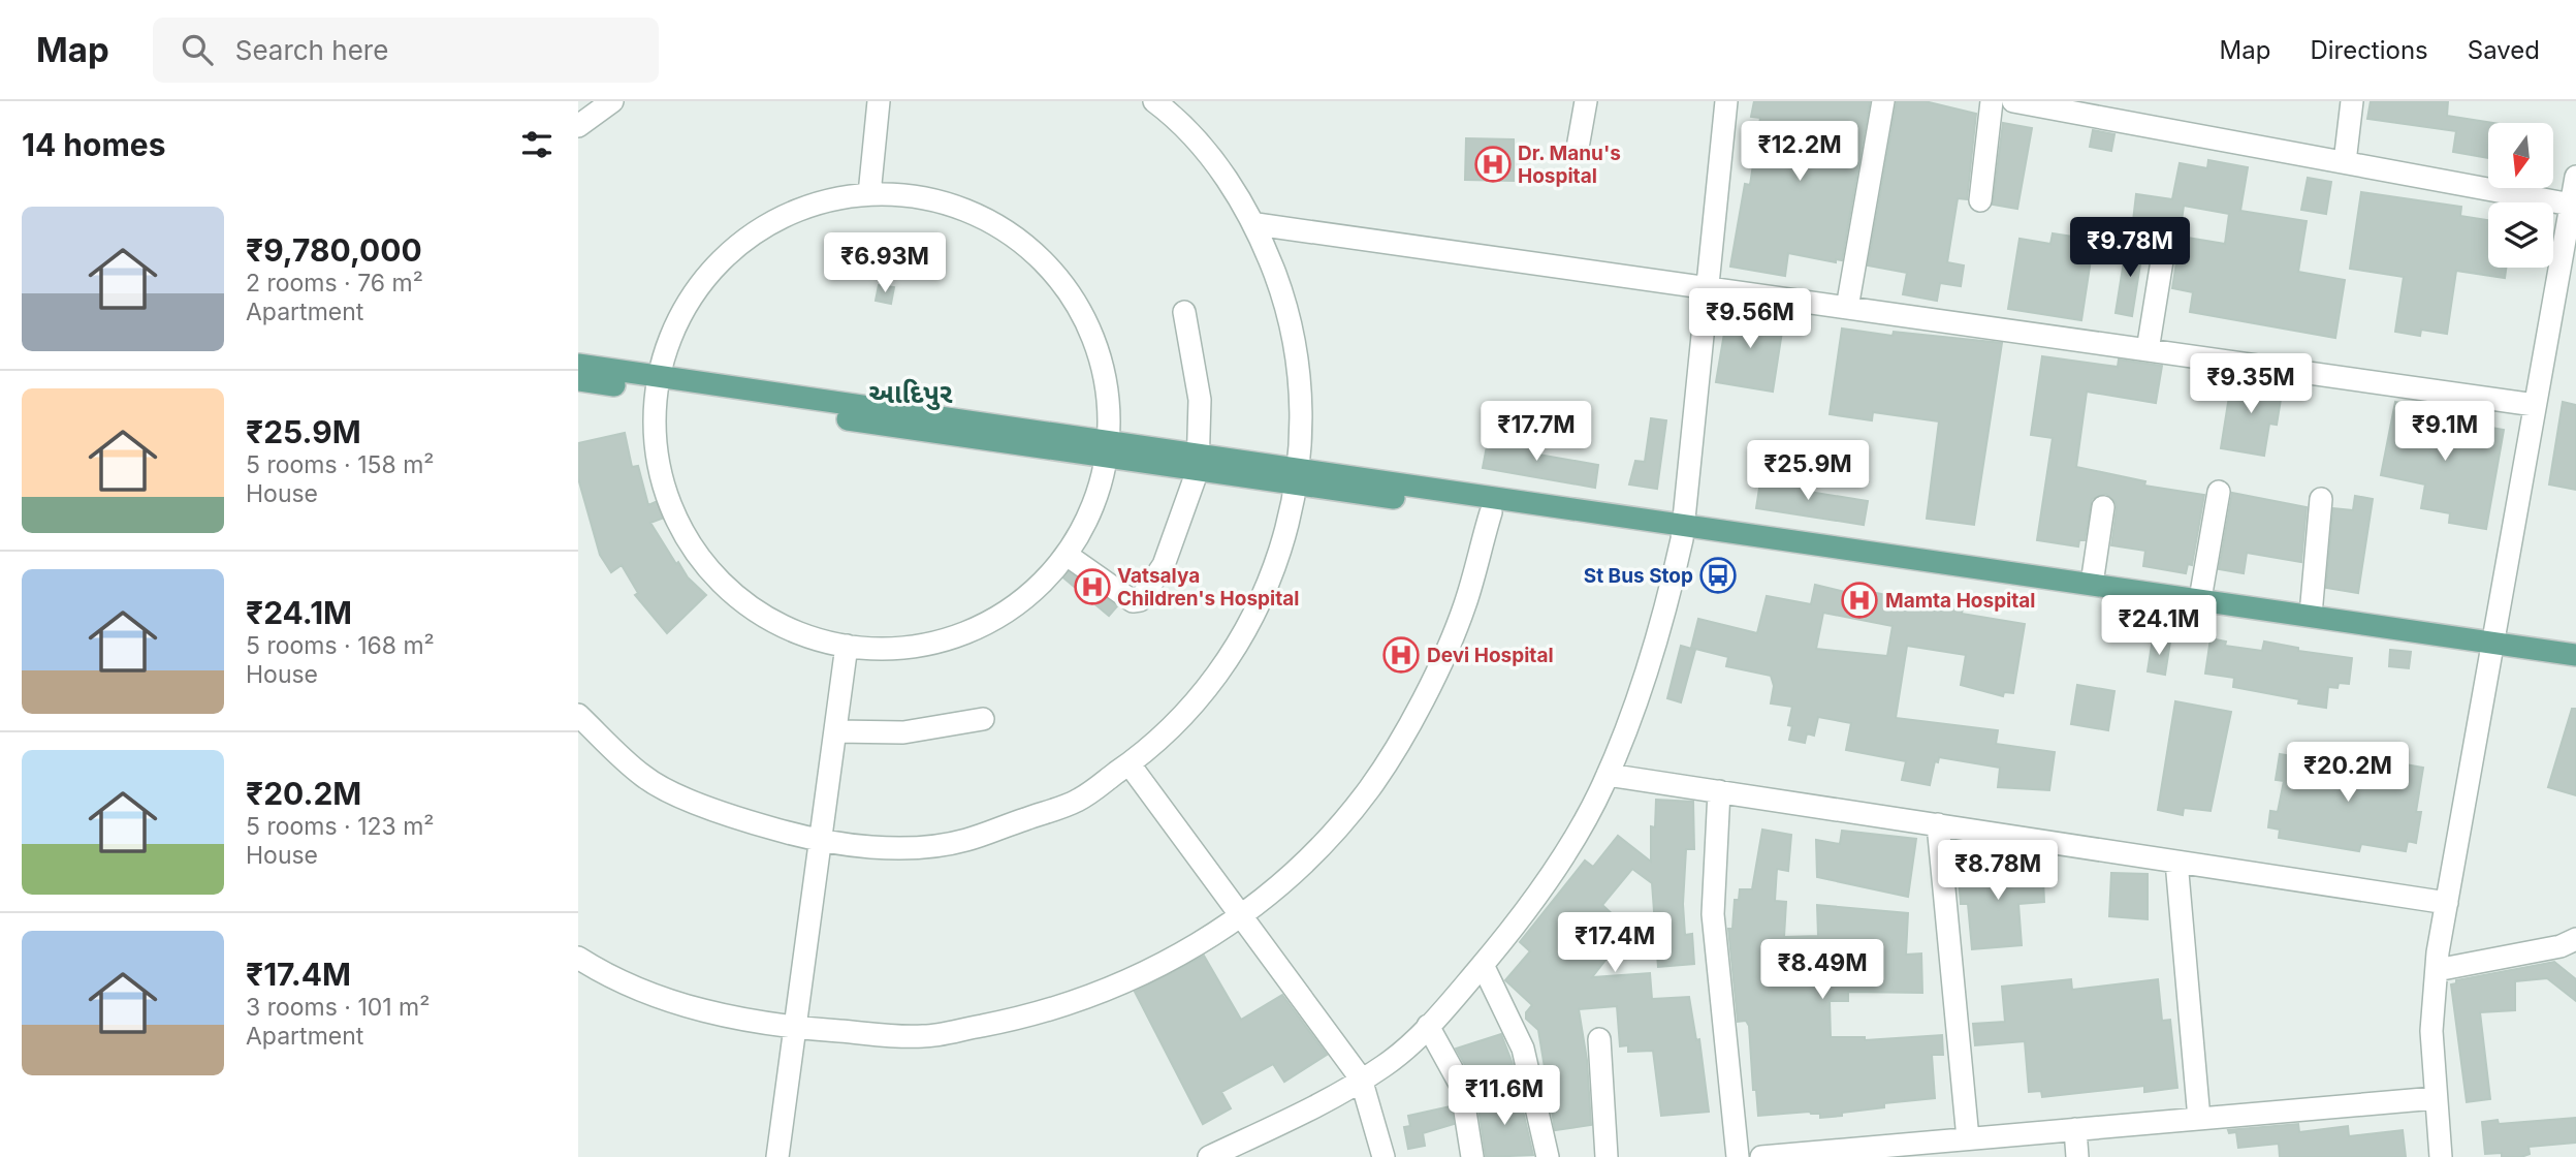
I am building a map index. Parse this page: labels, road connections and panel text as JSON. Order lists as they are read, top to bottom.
{
  "districts": ["આદિપુર"],
  "places": {
    "hospital": [
      "Dr. Manu's Hospital",
      "Vatsalya Children's Hospital",
      "Mamta Hospital",
      "Devi Hospital"
    ],
    "bus stop": ["St Bus Stop"]
  },
  "north": "bottom",
  "page": {
    "header": "Map",
    "search": "Search here",
    "nav": ["Map", "Directions", "Saved"],
    "heading": "14 homes",
    "price": [
      "₹12.2M",
      "₹9.78M",
      "₹6.93M",
      "₹9.56M",
      "₹9.35M",
      "₹17.7M",
      "₹9.1M",
      "₹25.9M",
      "₹24.1M",
      "₹20.2M",
      "₹8.78M",
      "₹17.4M",
      "₹8.49M",
      "₹11.6M"
    ],
    "list": [
      {
        "name": "₹9,780,000",
        "note": "2 rooms · 76 m² · Apartment"
      },
      {
        "name": "₹25.9M",
        "note": "5 rooms · 158 m² · House"
      },
      {
        "name": "₹24.1M",
        "note": "5 rooms · 168 m² · House"
      },
      {
        "name": "₹20.2M",
        "note": "5 rooms · 123 m² · House"
      },
      {
        "name": "₹17.4M",
        "note": "3 rooms · 101 m² · Apartment"
      }
    ]
  }
}
